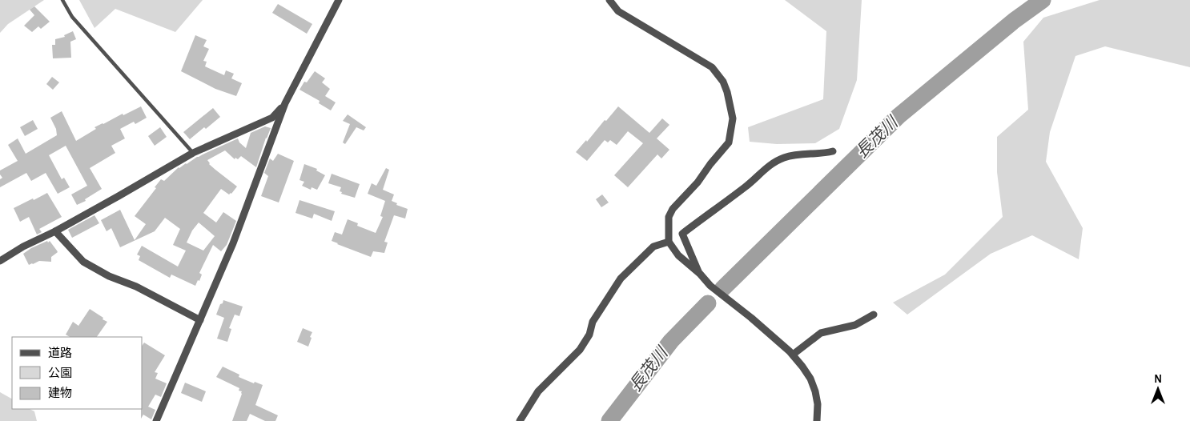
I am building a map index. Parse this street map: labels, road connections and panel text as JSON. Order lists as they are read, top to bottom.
{
  "water": ["長茂川"],
  "legend": ["道路", "公園", "建物"],
  "north": "top"
}
